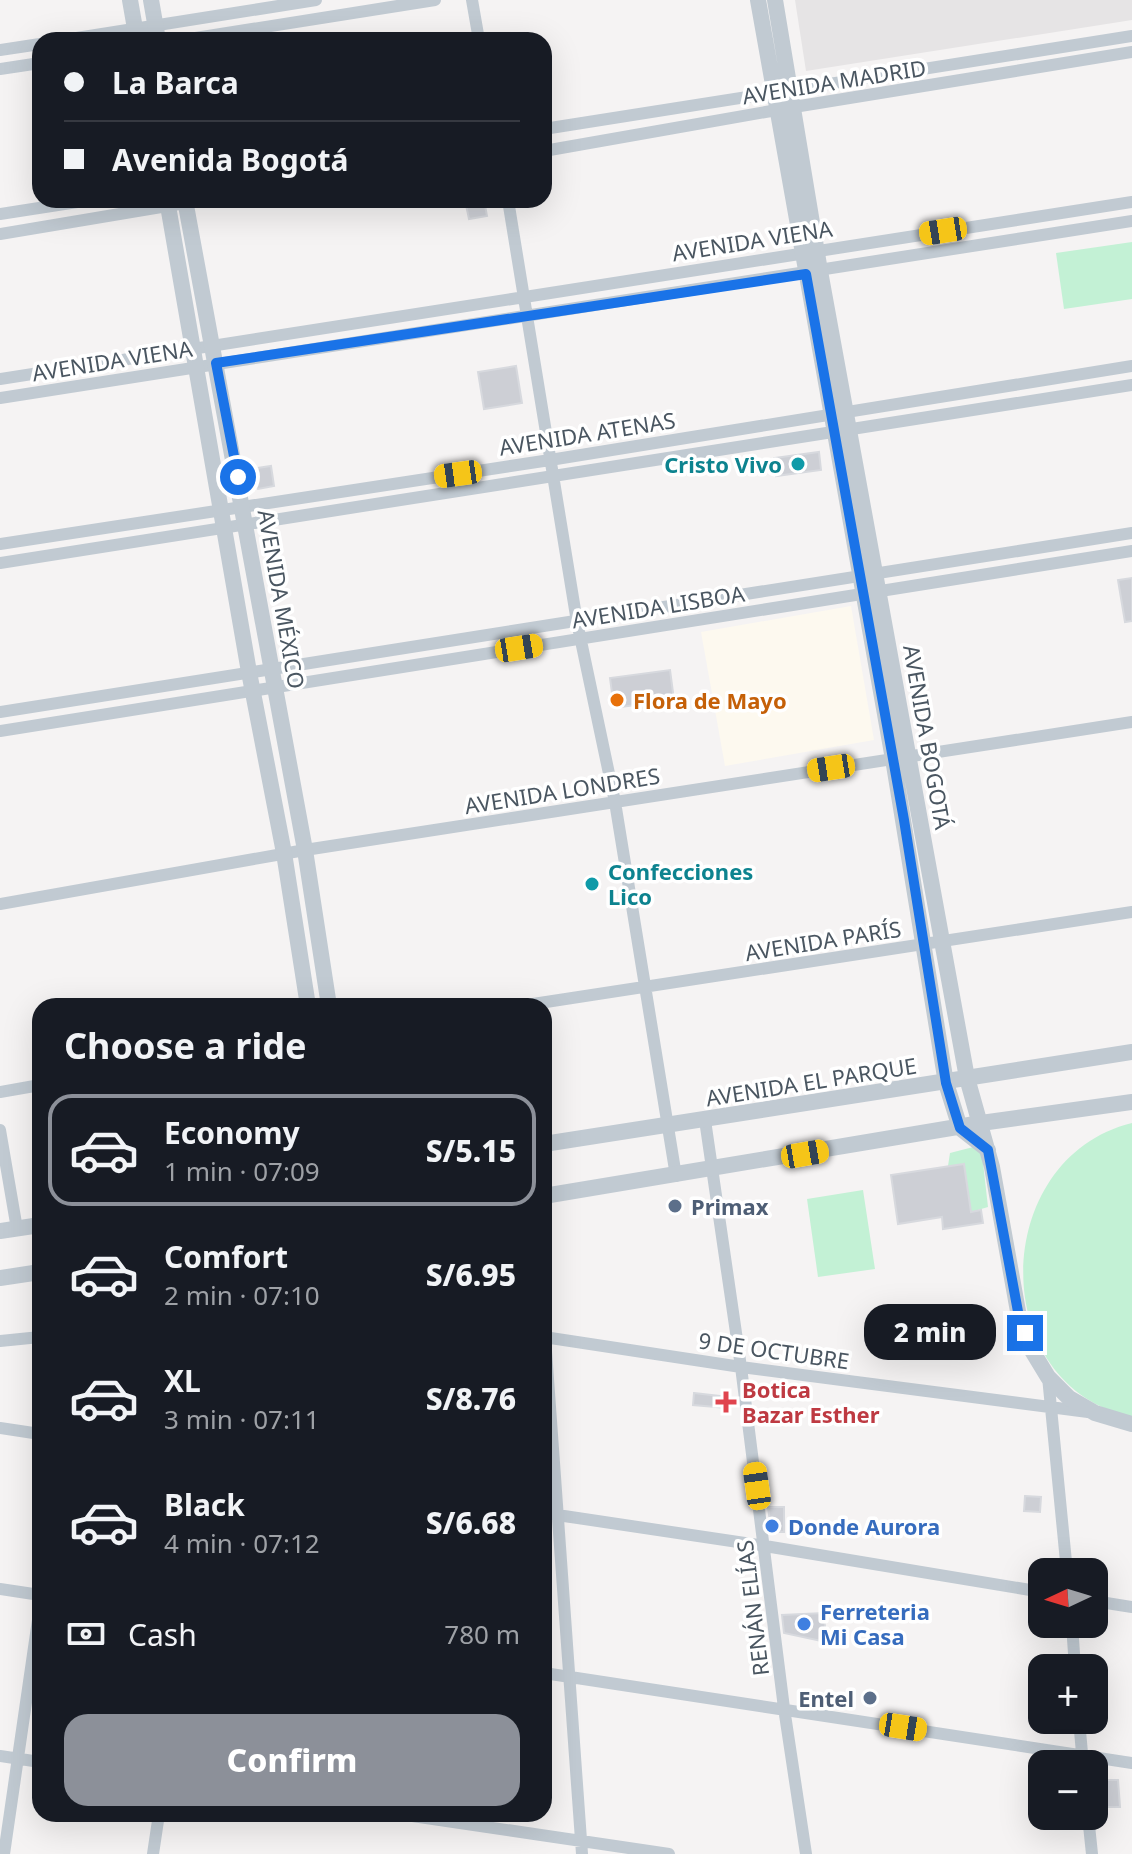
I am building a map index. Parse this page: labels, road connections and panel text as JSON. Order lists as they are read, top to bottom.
{
  "streets": {
    "street": [
      "AVENIDA MADRID",
      "AVENIDA VIENA",
      "AVENIDA ATENAS",
      "AVENIDA MÉXICO",
      "AVENIDA LISBOA",
      "AVENIDA BOGOTÁ",
      "AVENIDA LONDRES",
      "AVENIDA PARÍS",
      "AVENIDA EL PARQUE",
      "9 DE OCTUBRE",
      "RENÁN ELÍAS"
    ]
  },
  "crossings": [
    ["AVENIDA MADRID", "AVENIDA BOGOTÁ"],
    ["AVENIDA VIENA", "AVENIDA MÉXICO"],
    ["AVENIDA VIENA", "AVENIDA BOGOTÁ"],
    ["AVENIDA ATENAS", "AVENIDA MÉXICO"],
    ["AVENIDA ATENAS", "AVENIDA BOGOTÁ"],
    ["AVENIDA MÉXICO", "AVENIDA LISBOA"],
    ["AVENIDA MÉXICO", "AVENIDA LONDRES"],
    ["AVENIDA LISBOA", "AVENIDA BOGOTÁ"],
    ["AVENIDA BOGOTÁ", "AVENIDA LONDRES"],
    ["AVENIDA BOGOTÁ", "AVENIDA PARÍS"],
    ["AVENIDA BOGOTÁ", "AVENIDA EL PARQUE"],
    ["AVENIDA BOGOTÁ", "9 DE OCTUBRE"],
    ["AVENIDA EL PARQUE", "RENÁN ELÍAS"],
    ["9 DE OCTUBRE", "RENÁN ELÍAS"]
  ],
  "places": {
    "other": [
      "Cristo Vivo",
      "Flora de Mayo",
      "Confecciones Lico",
      "Primax",
      "Donde Aurora",
      "Ferreteria Mi Casa",
      "Entel"
    ],
    "health": ["Botica Bazar Esther"]
  },
  "north": "left",
  "page": {
    "banner": ["La Barca", "Avenida Bogotá"],
    "heading": "Choose a ride",
    "list": [
      {
        "name": "Economy",
        "note": "1 min · 07:09",
        "value": "S/5.15"
      },
      {
        "name": "Comfort",
        "note": "2 min · 07:10",
        "value": "S/6.95"
      },
      {
        "name": "XL",
        "note": "3 min · 07:11",
        "value": "S/8.76"
      },
      {
        "name": "Black",
        "note": "4 min · 07:12",
        "value": "S/6.68"
      }
    ],
    "bubble": "2 min",
    "map_buttons": ["+", "−"],
    "pay": ["Cash", "780 m"],
    "buttons": "Confirm"
  }
}
